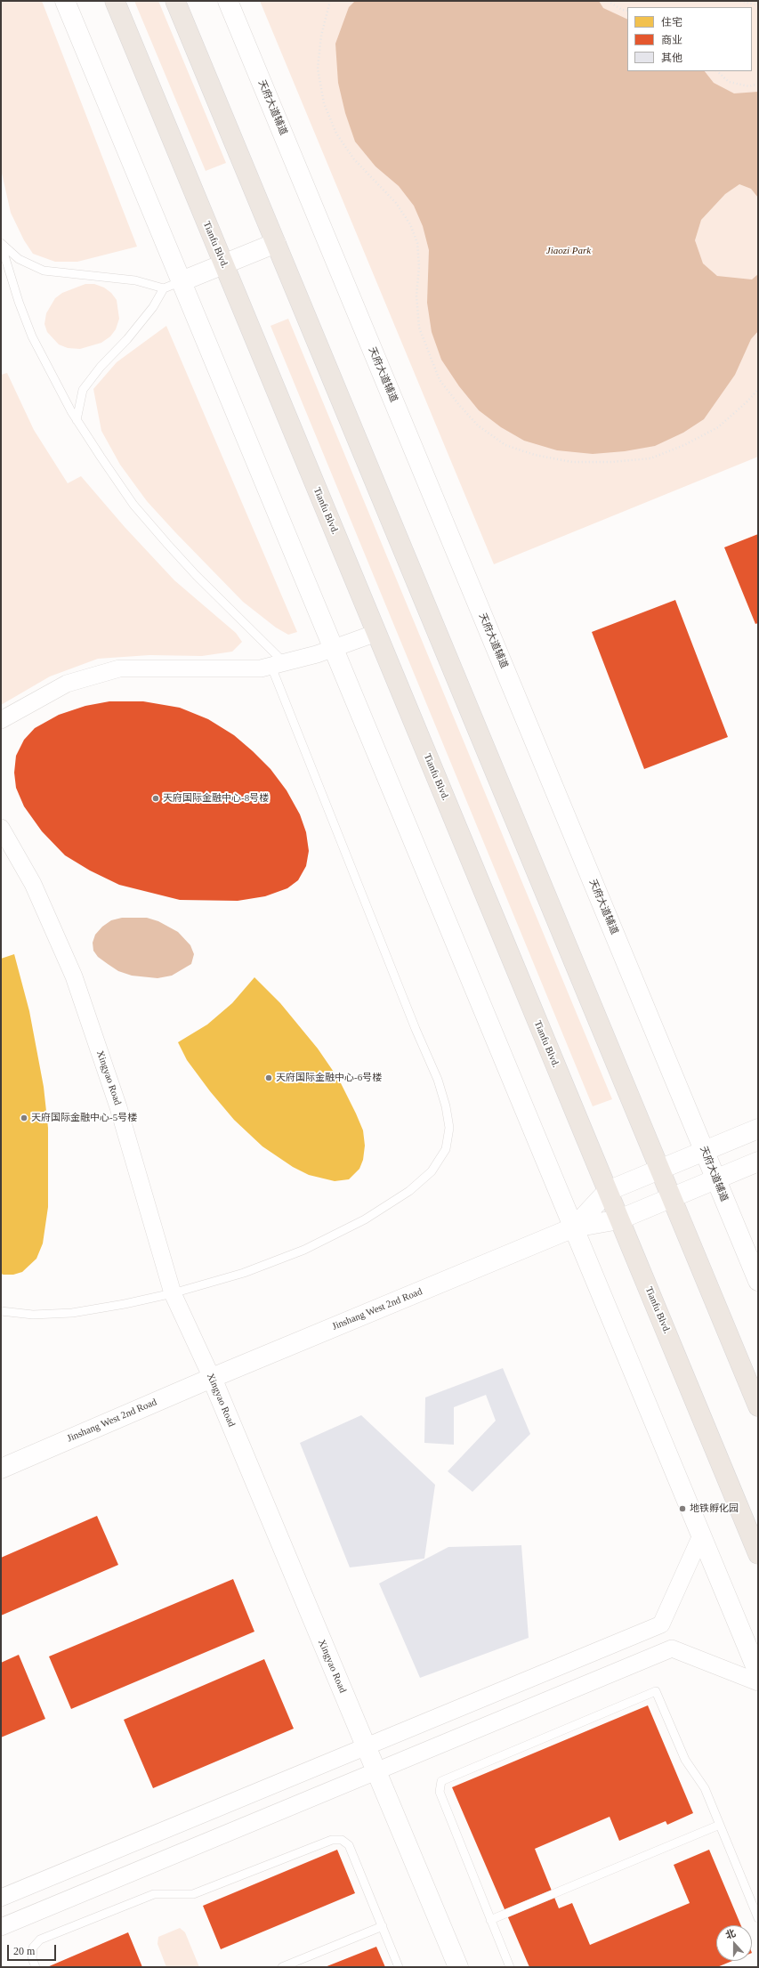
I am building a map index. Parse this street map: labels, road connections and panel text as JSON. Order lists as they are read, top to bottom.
{
  "streets": {
    "main road": ["Tianfu Blvd."],
    "street": ["天府大道辅道", "Xingyao Road", "Jinshang West 2nd Road"]
  },
  "crossings": [
    ["天府大道辅道", "Jinshang West 2nd Road"],
    ["Tianfu Blvd.", "Jinshang West 2nd Road"],
    ["Xingyao Road", "Jinshang West 2nd Road"]
  ],
  "parks": ["Jiaozi Park"],
  "places": [
    "天府国际金融中心-8号楼",
    "天府国际金融中心-6号楼",
    "天府国际金融中心-5号楼",
    "地铁孵化园"
  ],
  "legend": ["住宅", "商业", "其他"],
  "scale_bar": "20 m",
  "north": "top"
}
